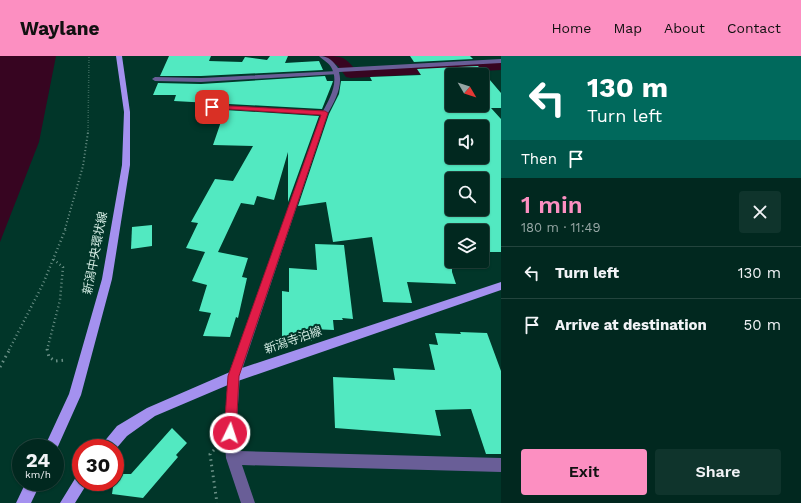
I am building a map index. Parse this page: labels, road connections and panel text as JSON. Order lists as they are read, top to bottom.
{
  "streets": {
    "main road": ["新潟中央環状線", "新潟寺泊線"]
  },
  "north": "bottom right",
  "page": {
    "header": "Waylane",
    "nav": [
      "Home",
      "Map",
      "About",
      "Contact"
    ],
    "turn": ["130 m", "Turn left"],
    "then": "Then",
    "heading": ["1 min", "180 m · 11:49"],
    "list": [
      {
        "name": "Turn left",
        "value": "130 m"
      },
      {
        "name": "Arrive at destination",
        "value": "50 m"
      }
    ],
    "speed": "24 km/h",
    "limit": "30",
    "buttons": ["Exit", "Share"]
  }
}
